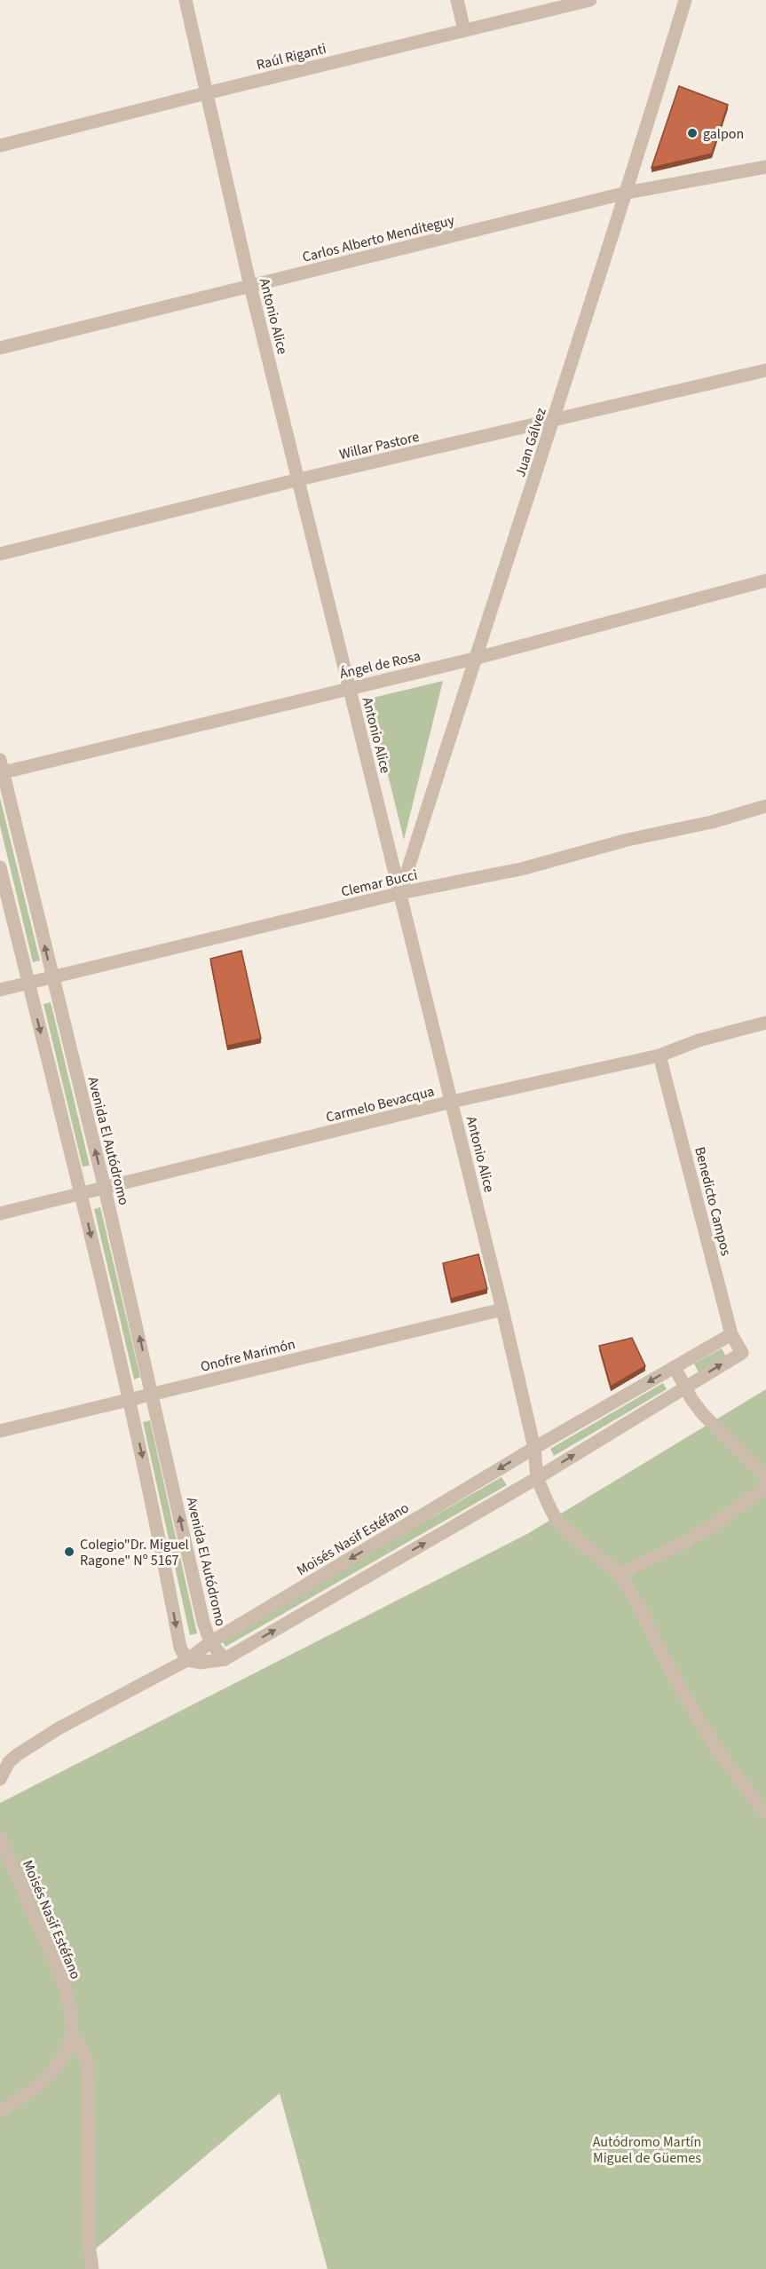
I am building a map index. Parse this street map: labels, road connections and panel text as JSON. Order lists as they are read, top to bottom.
{
  "streets": {
    "street": [
      "Raúl Riganti",
      "Carlos Alberto Menditeguy",
      "Antonio Alice",
      "Juan Gálvez",
      "Willar Pastore",
      "Ángel de Rosa",
      "Clemar Bucci",
      "Carmelo Bevacqua",
      "Avenida El Autódromo",
      "Benedicto Campos",
      "Onofre Marimón",
      "Moisés Nasif Estéfano"
    ]
  },
  "crossings": [
    ["Raúl Riganti", "Antonio Alice"],
    ["Carlos Alberto Menditeguy", "Antonio Alice"],
    ["Carlos Alberto Menditeguy", "Juan Gálvez"],
    ["Antonio Alice", "Juan Gálvez"],
    ["Antonio Alice", "Willar Pastore"],
    ["Antonio Alice", "Ángel de Rosa"],
    ["Antonio Alice", "Clemar Bucci"],
    ["Antonio Alice", "Carmelo Bevacqua"],
    ["Antonio Alice", "Onofre Marimón"],
    ["Antonio Alice", "Moisés Nasif Estéfano"],
    ["Juan Gálvez", "Willar Pastore"],
    ["Juan Gálvez", "Ángel de Rosa"],
    ["Juan Gálvez", "Clemar Bucci"],
    ["Ángel de Rosa", "Avenida El Autódromo"],
    ["Clemar Bucci", "Avenida El Autódromo"],
    ["Carmelo Bevacqua", "Avenida El Autódromo"],
    ["Carmelo Bevacqua", "Benedicto Campos"],
    ["Avenida El Autódromo", "Onofre Marimón"],
    ["Avenida El Autódromo", "Moisés Nasif Estéfano"],
    ["Benedicto Campos", "Moisés Nasif Estéfano"]
  ],
  "parks": ["Autódromo Martín Miguel de Güemes"],
  "places": ["galpon", "Colegio\"Dr. Miguel Ragone\" Nº 5167"]
}
